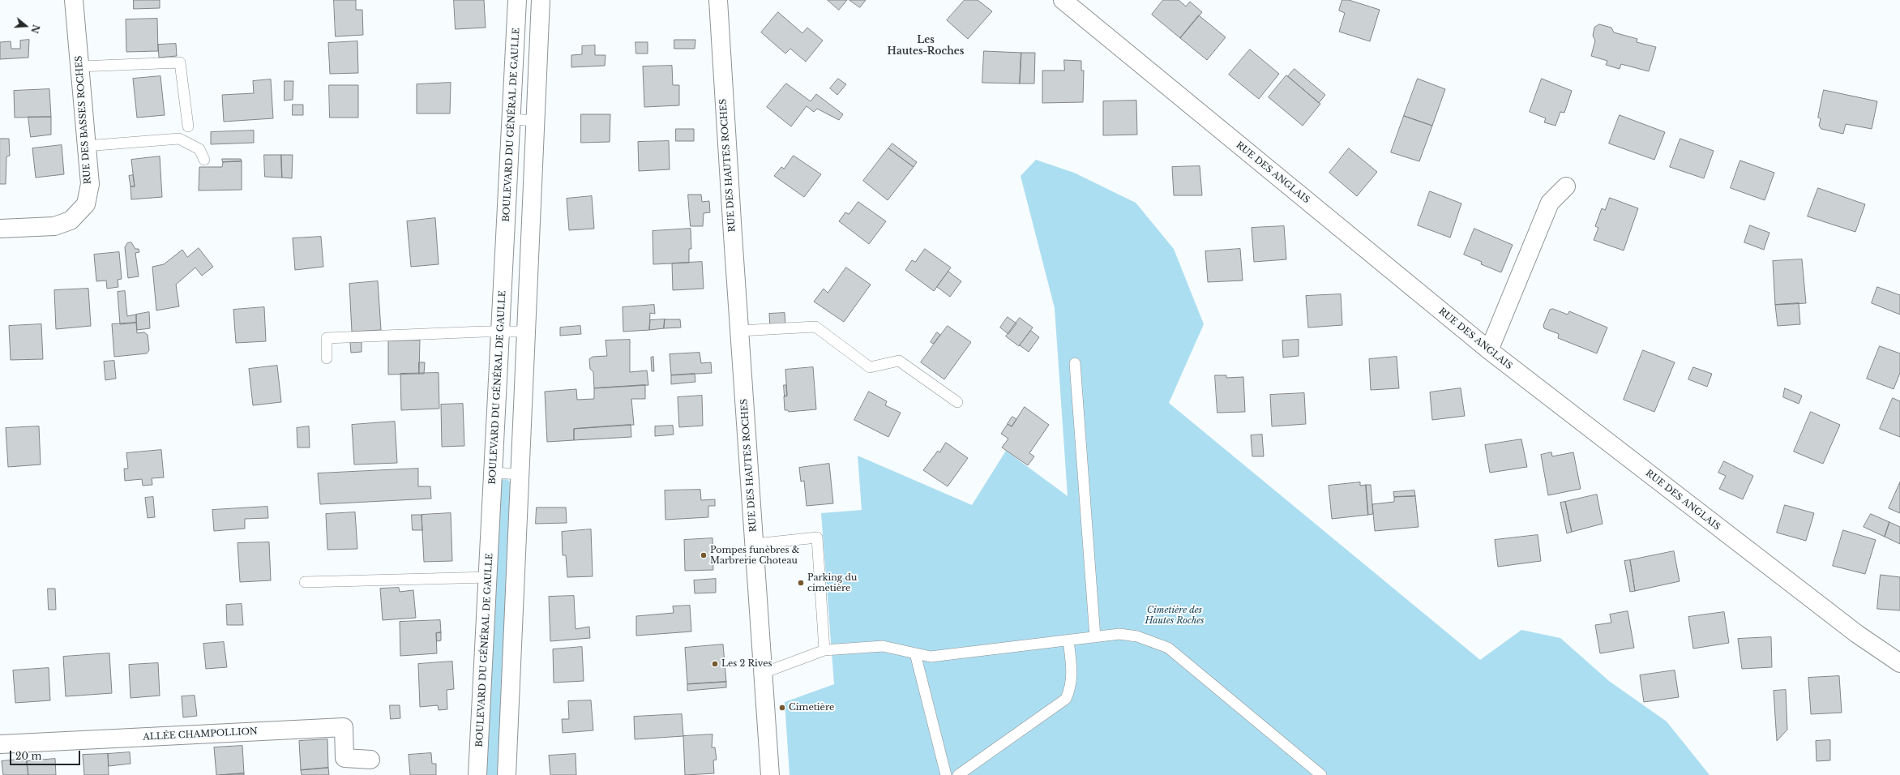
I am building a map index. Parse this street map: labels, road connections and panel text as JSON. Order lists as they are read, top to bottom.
{
  "streets": {
    "street": [
      "RUE DES BASSES ROCHES",
      "BOULEVARD DU GÉNÉRAL DE GAULLE",
      "RUE DES HAUTES ROCHES",
      "RUE DES ANGLAIS",
      "ALLÉE CHAMPOLLION"
    ]
  },
  "districts": ["Les Hautes-Roches"],
  "parks": ["Cimetière des Hautes Roches"],
  "places": [
    "Pompes funèbres & Marbrerie Choteau",
    "Parking du cimetière",
    "Les 2 Rives",
    "Cimetière"
  ],
  "scale_bar": "20 m",
  "north": "right"
}
